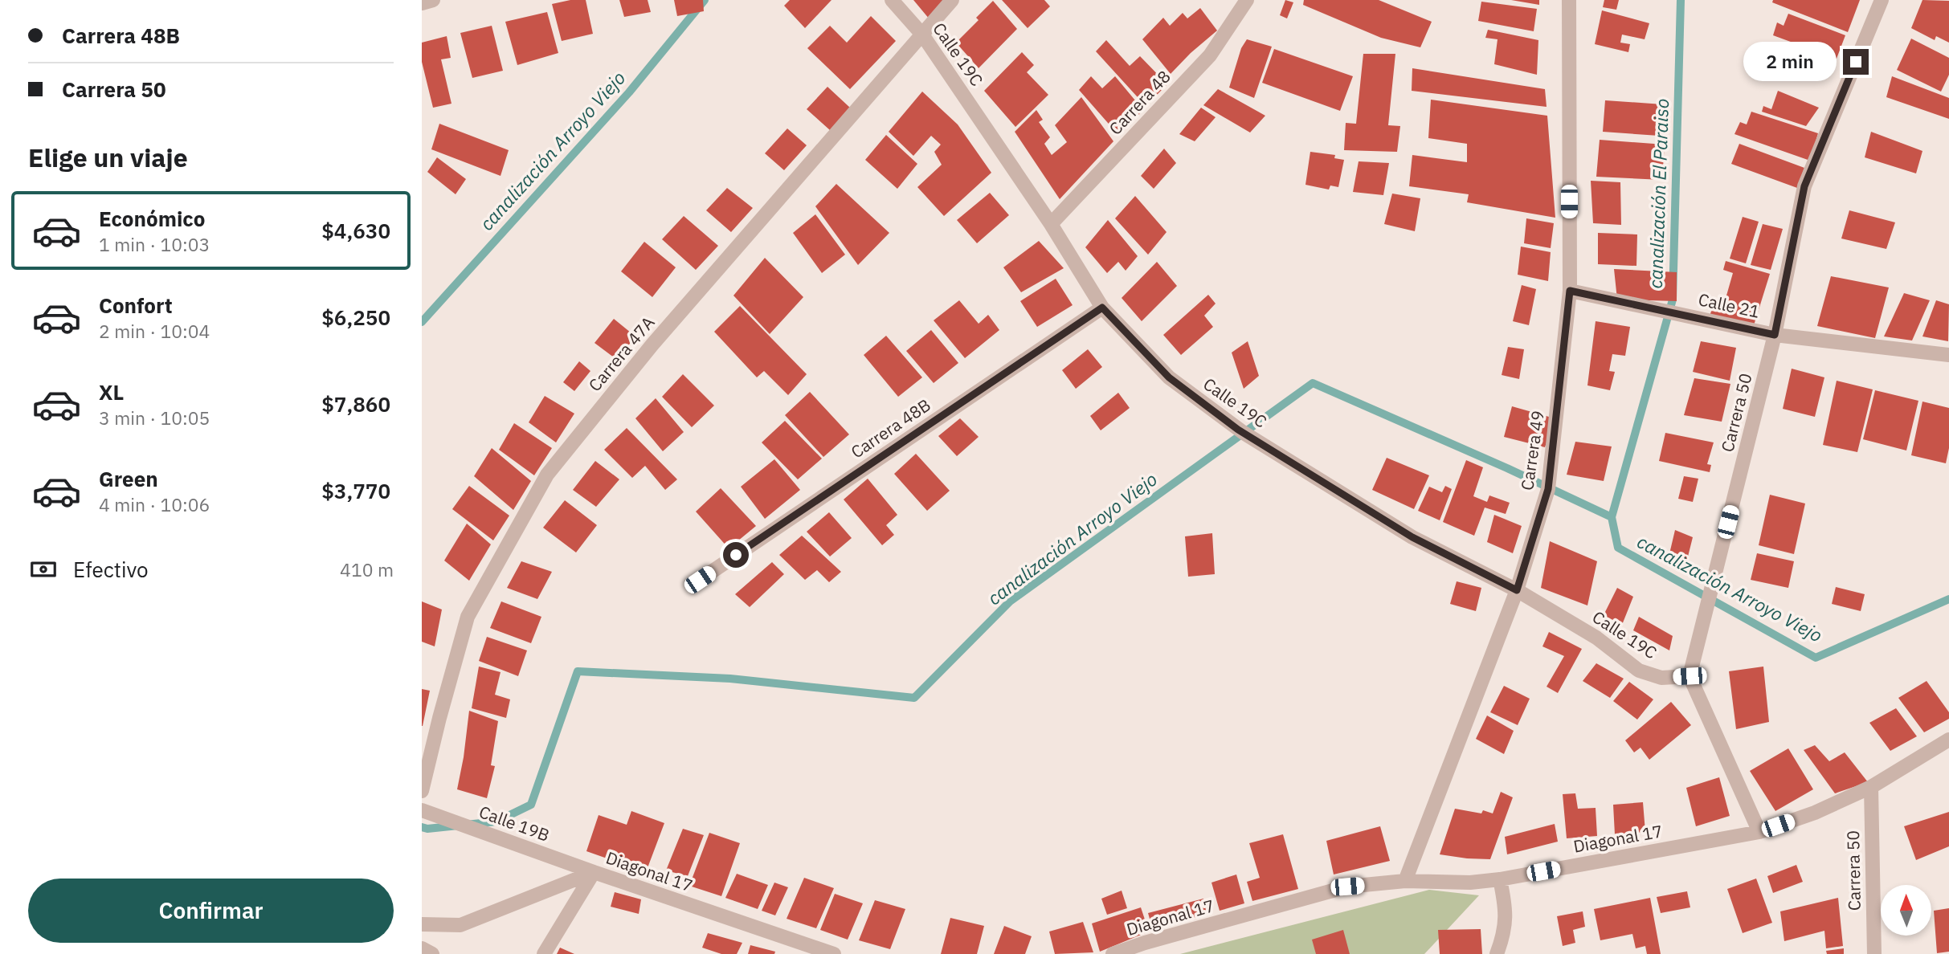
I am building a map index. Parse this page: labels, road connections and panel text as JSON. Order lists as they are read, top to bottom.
{
  "streets": {
    "street": [
      "Calle 19C",
      "Carrera 48",
      "Calle 21",
      "Carrera 47A",
      "Carrera 50",
      "Carrera 48B",
      "Carrera 49",
      "Calle 19B",
      "Diagonal 17"
    ]
  },
  "crossings": [
    ["Calle 19C", "Carrera 48"],
    ["Calle 19C", "Carrera 47A"],
    ["Calle 19C", "Carrera 50"],
    ["Calle 19C", "Carrera 48B"],
    ["Calle 19C", "Carrera 49"],
    ["Calle 21", "Carrera 50"],
    ["Calle 21", "Carrera 49"],
    ["Carrera 50", "Diagonal 17"],
    ["Carrera 49", "Diagonal 17"],
    ["Calle 19B", "Diagonal 17"]
  ],
  "water": ["canalización Arroyo Viejo", "canalización El Paraiso"],
  "north": "top",
  "page": {
    "banner": ["Carrera 48B", "Carrera 50"],
    "bubble": "2 min",
    "heading": "Elige un viaje",
    "list": [
      {
        "name": "Económico",
        "note": "1 min · 10:03",
        "value": "$4,630"
      },
      {
        "name": "Confort",
        "note": "2 min · 10:04",
        "value": "$6,250"
      },
      {
        "name": "XL",
        "note": "3 min · 10:05",
        "value": "$7,860"
      },
      {
        "name": "Green",
        "note": "4 min · 10:06",
        "value": "$3,770"
      }
    ],
    "pay": ["Efectivo", "410 m"],
    "buttons": "Confirmar"
  }
}
